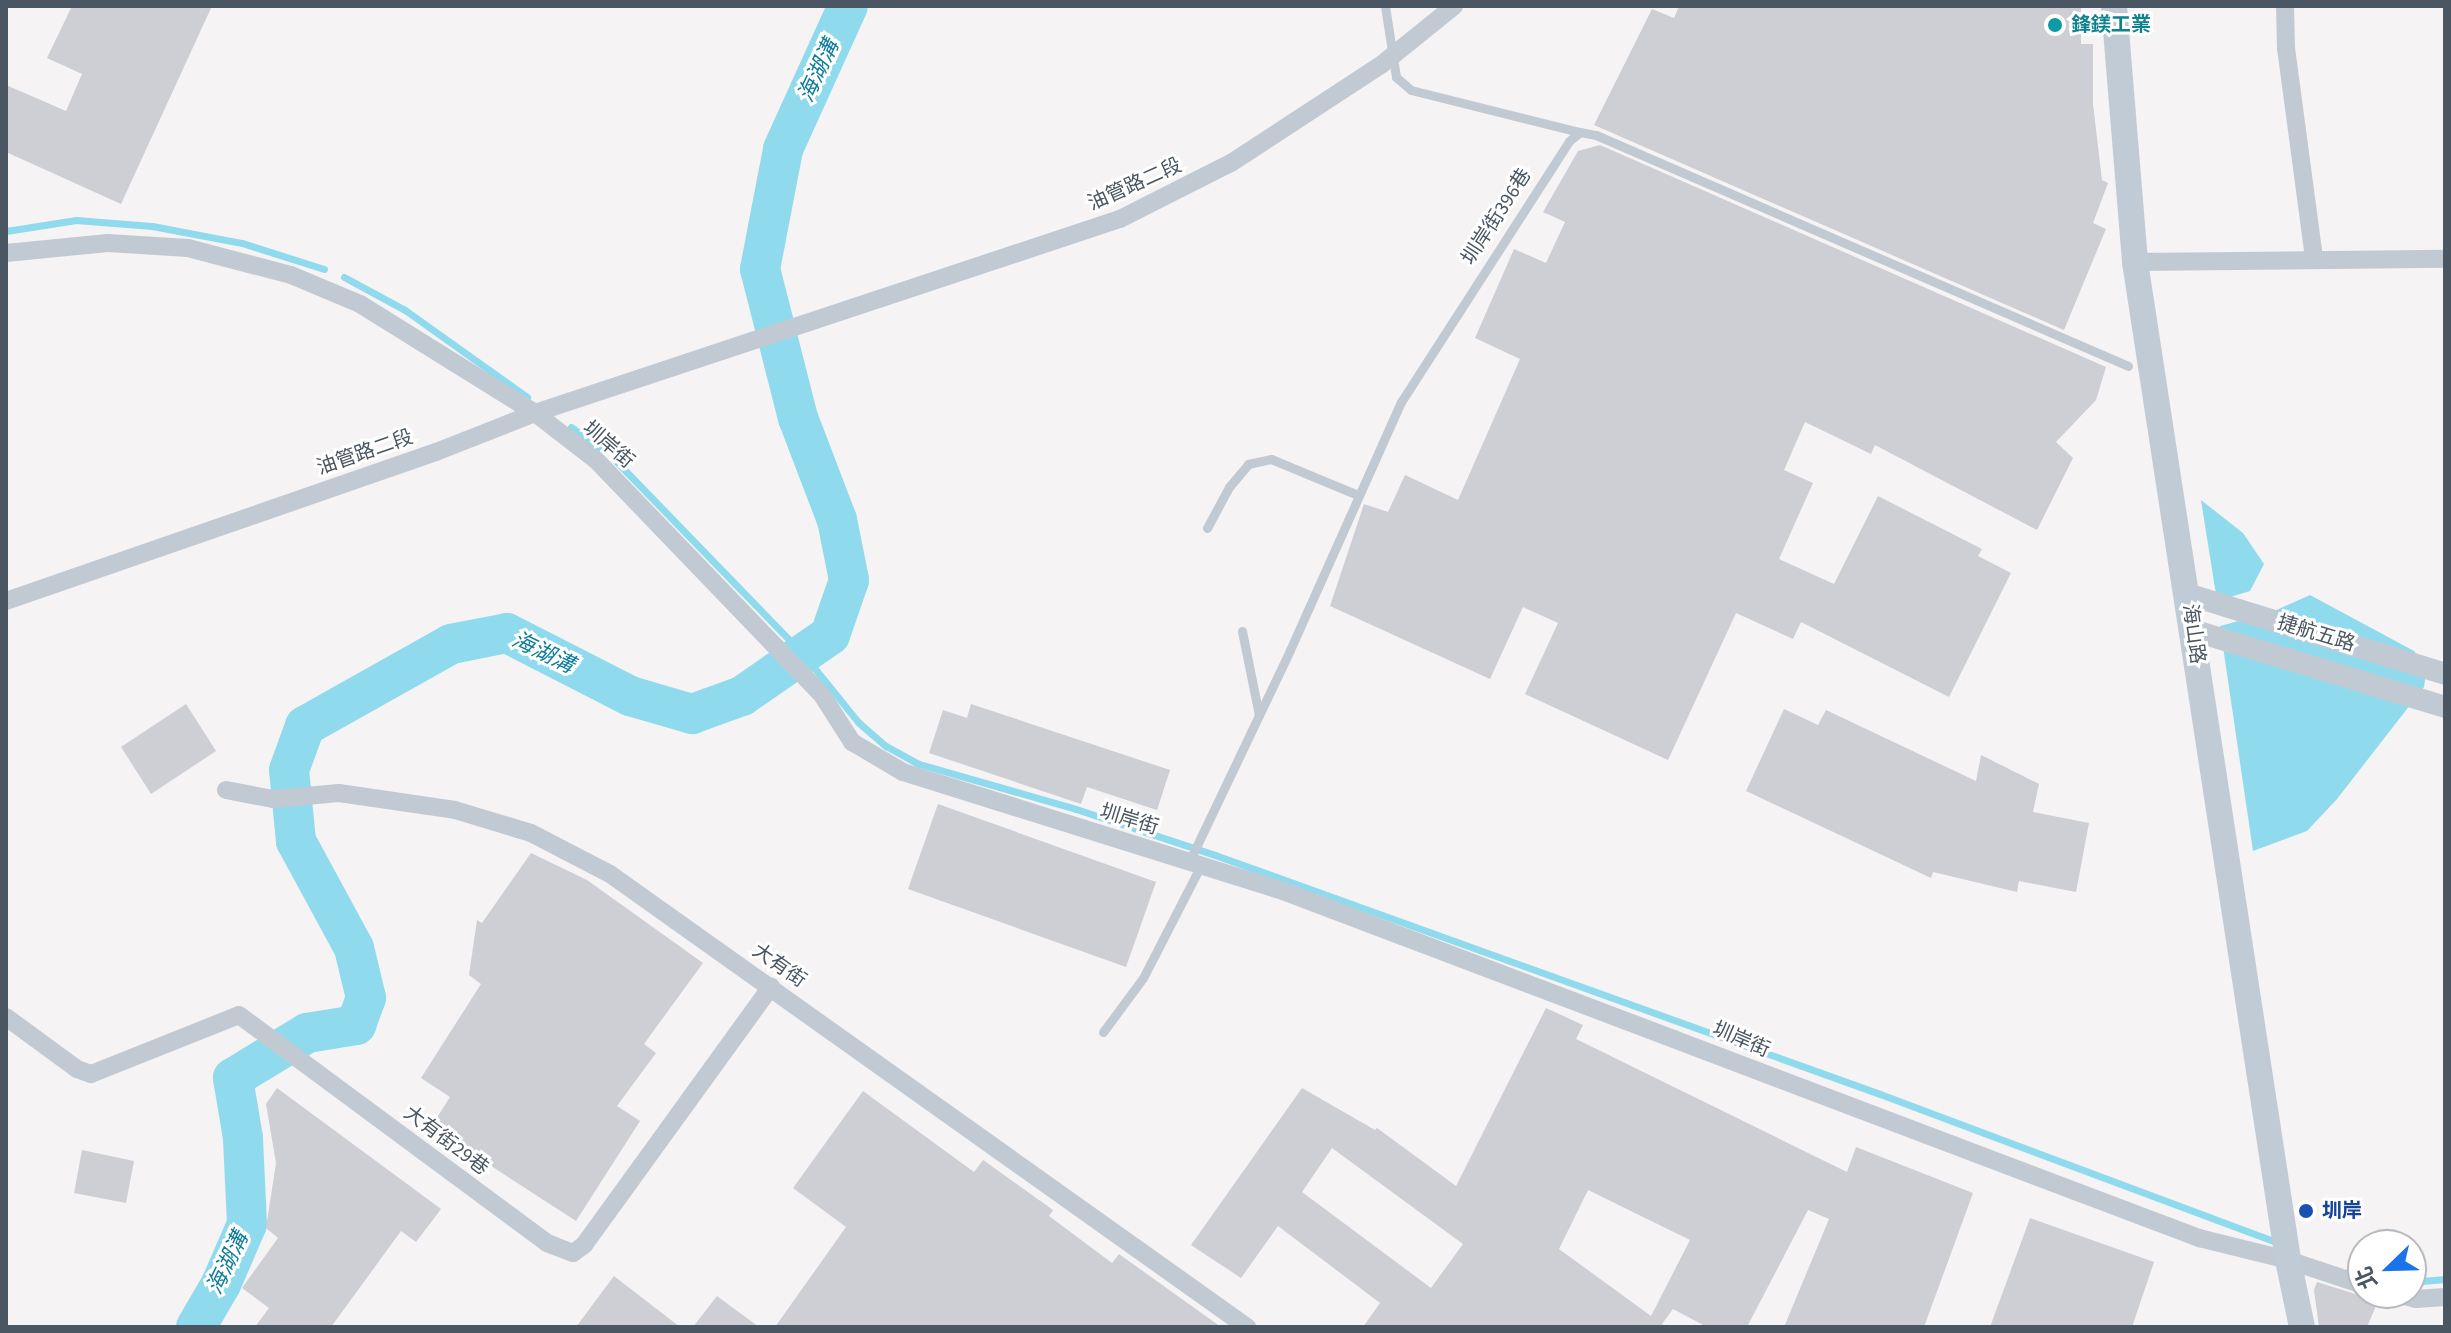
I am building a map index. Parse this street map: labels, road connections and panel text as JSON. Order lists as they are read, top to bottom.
{
  "streets": {
    "main road": ["海山路"],
    "street": [
      "油管路二段",
      "圳岸街",
      "捷航五路",
      "大有街",
      "大有街29巷"
    ],
    "lane": ["圳岸街396巷"]
  },
  "crossings": [
    ["油管路二段", "圳岸街"],
    ["圳岸街396巷", "圳岸街"],
    ["圳岸街", "海山路"],
    ["海山路", "捷航五路"],
    ["大有街", "大有街29巷"]
  ],
  "water": ["海湖溝"],
  "places": ["鋒鎂工業", "圳岸"],
  "north": "bottom left"
}
